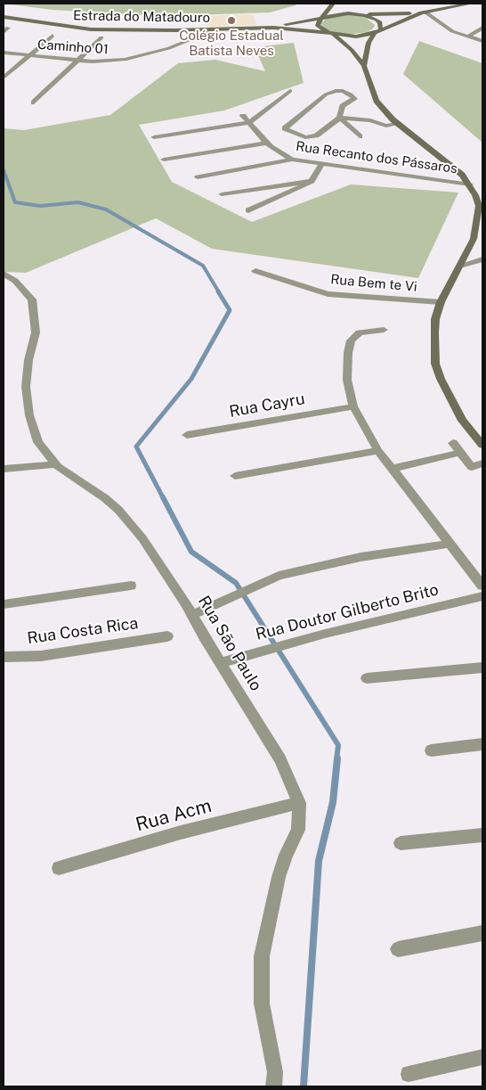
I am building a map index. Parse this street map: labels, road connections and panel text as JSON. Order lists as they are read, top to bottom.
{
  "streets": {
    "main road": ["Estrada do Matadouro"],
    "street": [
      "Caminho 01",
      "Rua Recanto dos Pássaros",
      "Rua Bem te Vi",
      "Rua Cayru",
      "Rua Doutor Gilberto Brito",
      "Rua Costa Rica",
      "Rua São Paulo",
      "Rua Acm"
    ]
  },
  "crossings": [
    ["Estrada do Matadouro", "Caminho 01"],
    ["Rua Doutor Gilberto Brito", "Rua São Paulo"],
    ["Rua São Paulo", "Rua Acm"]
  ],
  "places": ["Colégio Estadual Batista Neves"]
}
